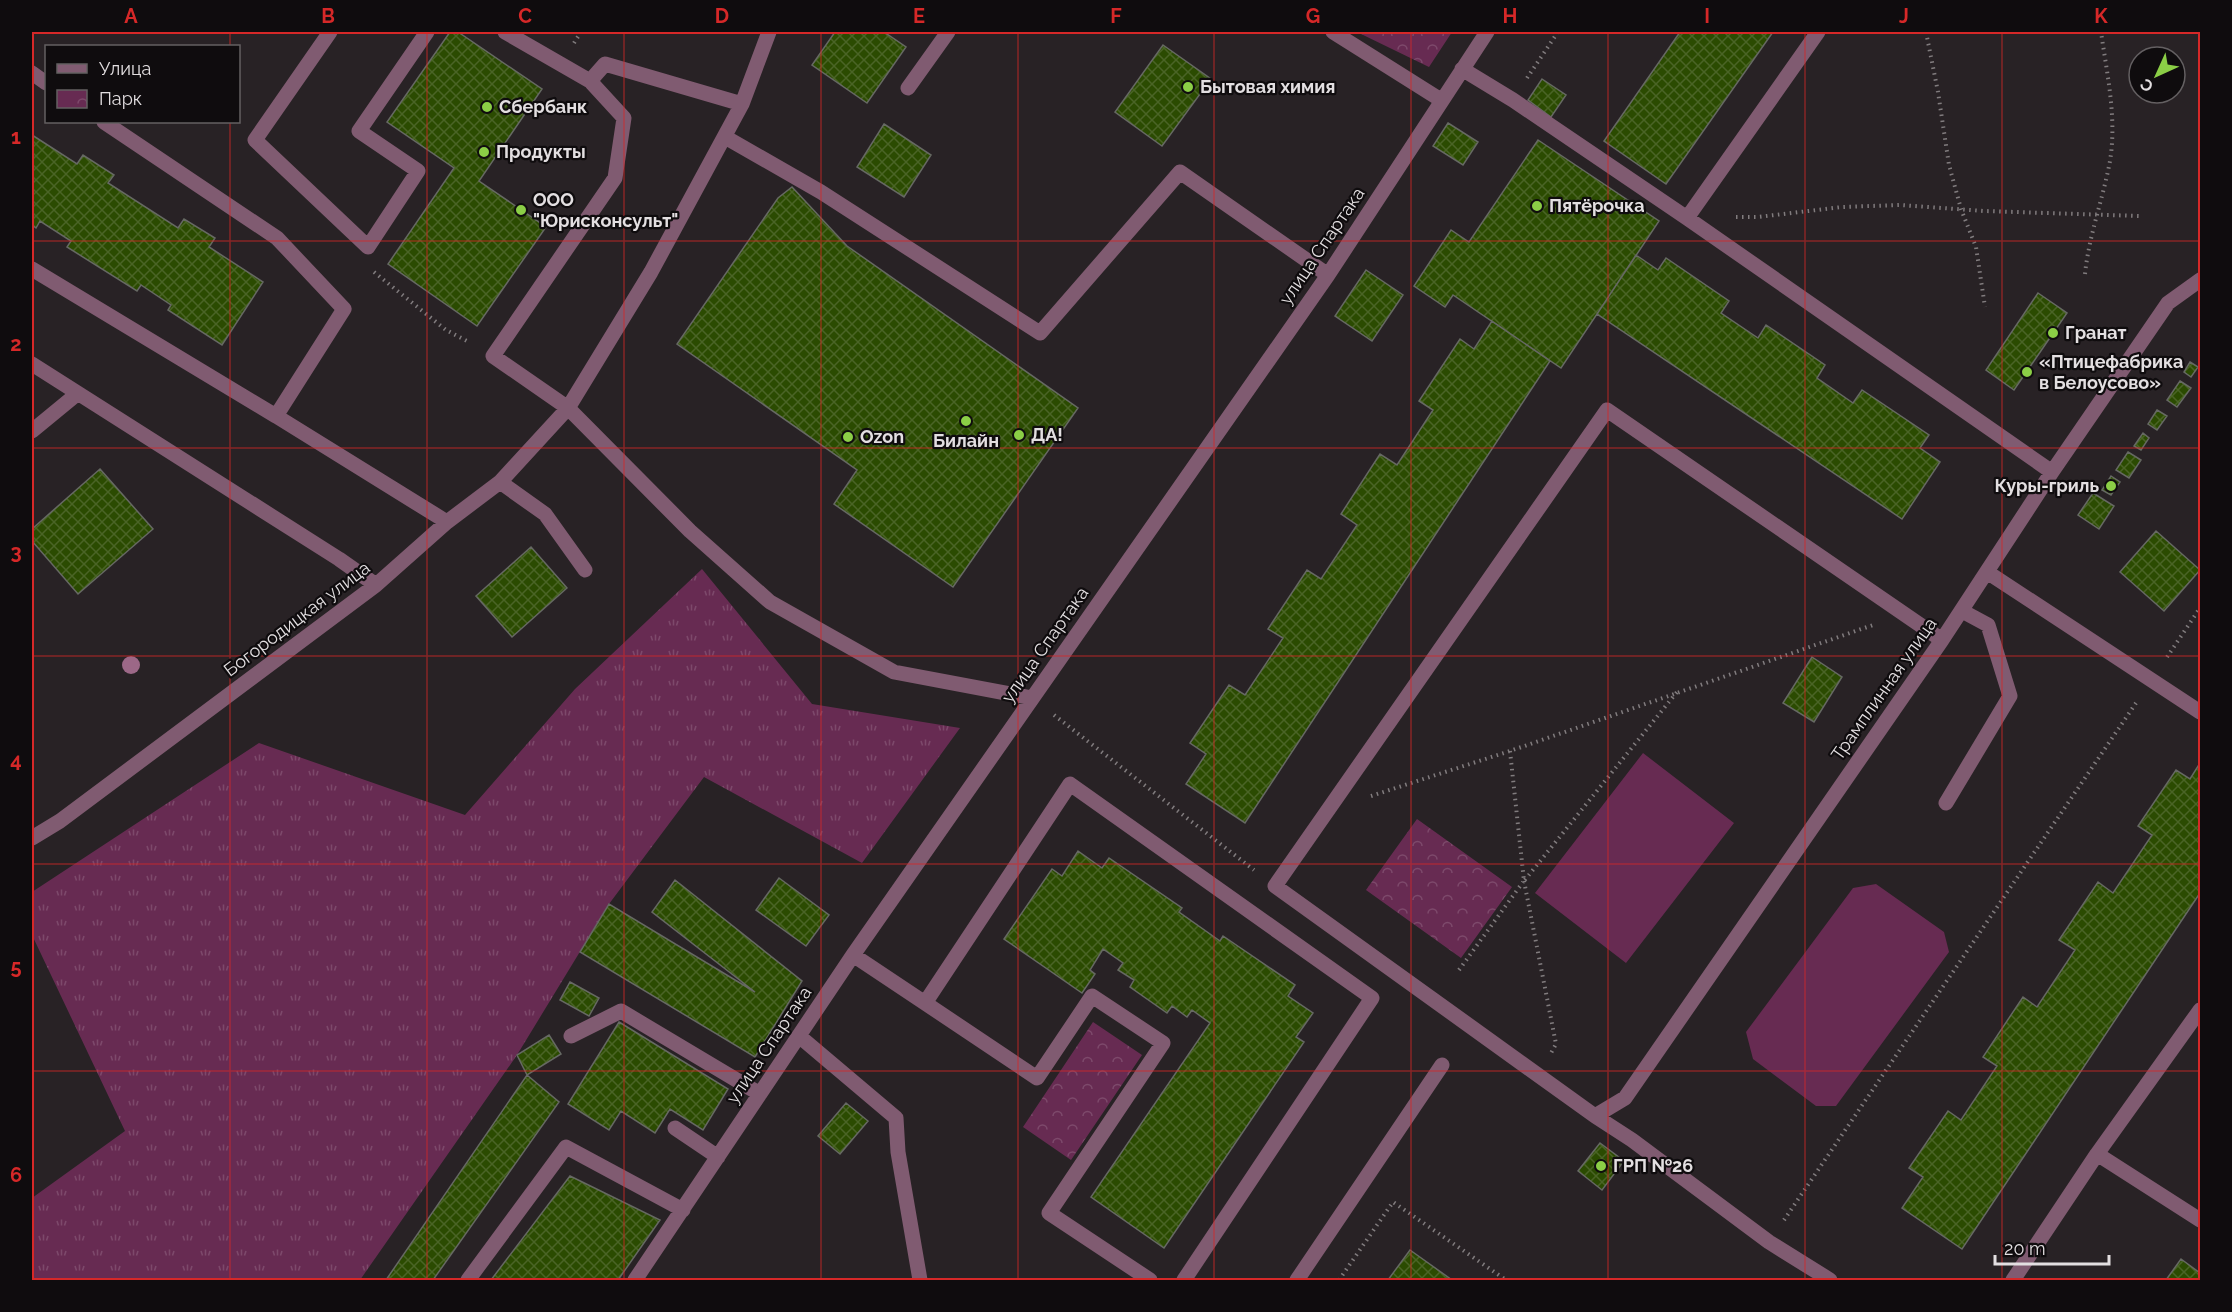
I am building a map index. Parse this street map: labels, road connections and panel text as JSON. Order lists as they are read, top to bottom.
{
  "streets": {
    "street": ["улица Спартака", "Богородицкая улица", "Трамплинная улица"]
  },
  "places": [
    "Бытовая химия",
    "Сбербанк",
    "Продукты",
    "Пятёрочка",
    "ООО \"Юрисконсульт\"",
    "Гранат",
    "«Птицефабрика в Белоусово»",
    "Билайн",
    "ДА!",
    "Ozon",
    "Куры-гриль",
    "ГРП №26"
  ],
  "legend": ["Улица", "Парк"],
  "scale_bar": "20 m",
  "north": "bottom left",
  "grid": {
    "columns": [
      "A",
      "B",
      "C",
      "D",
      "E",
      "F",
      "G",
      "H",
      "I",
      "J",
      "K"
    ],
    "rows": [
      "1",
      "2",
      "3",
      "4",
      "5",
      "6"
    ]
  }
}
